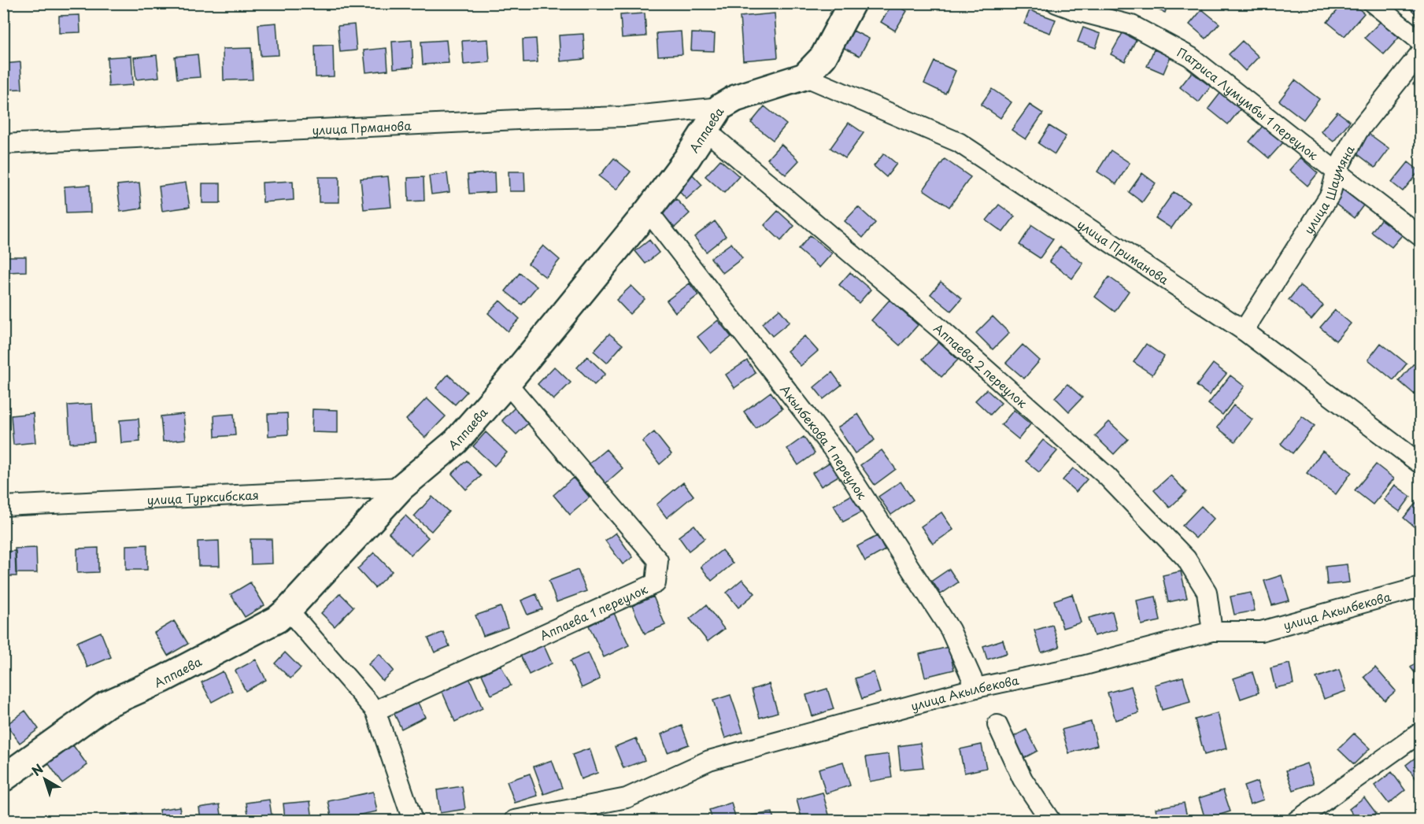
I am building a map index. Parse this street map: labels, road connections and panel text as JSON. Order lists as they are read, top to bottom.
{
  "streets": {
    "street": [
      "Патриса Лумумбы 1 переулок",
      "улица Прманова",
      "Аппаева",
      "улица Шаумяна",
      "улица Приманова",
      "Аппаева 2 переулок",
      "Акылбекова 1 переулок",
      "улица Турксибская",
      "улица Акылбекова",
      "Аппаева 1 переулок"
    ]
  },
  "crossings": [
    ["Патриса Лумумбы 1 переулок", "улица Шаумяна"],
    ["улица Прманова", "Аппаева"],
    ["Аппаева", "улица Приманова"],
    ["Аппаева", "Аппаева 2 переулок"],
    ["Аппаева", "Акылбекова 1 переулок"],
    ["Аппаева", "улица Турксибская"],
    ["Аппаева", "Аппаева 1 переулок"],
    ["улица Шаумяна", "улица Приманова"],
    ["Аппаева 2 переулок", "улица Акылбекова"],
    ["Акылбекова 1 переулок", "улица Акылбекова"]
  ],
  "north": "top left"
}
